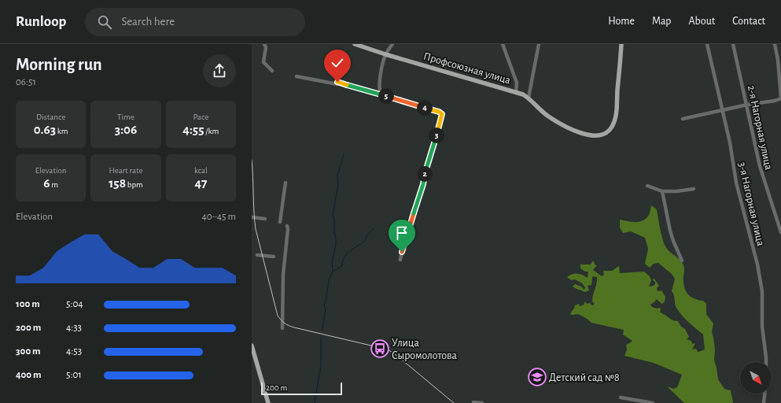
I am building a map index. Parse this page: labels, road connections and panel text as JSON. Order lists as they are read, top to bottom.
{
  "streets": {
    "main road": ["Профсоюзная улица"],
    "street": ["2-я Нагорная улица", "3-я Нагорная улица"]
  },
  "places": {
    "bus stop": ["Улица Сыромолотова"],
    "school or university": ["Детский сад №8"]
  },
  "scale_bar": "200 m",
  "north": "bottom right",
  "page": {
    "header": "Runloop",
    "search": "Search here",
    "nav": [
      "Home",
      "Map",
      "About",
      "Contact"
    ],
    "heading": ["Morning run", "06:51"],
    "pins": [
      "5",
      "4",
      "3",
      "2"
    ],
    "stats": [
      ["Distance", "0.63 km"],
      ["Time", "3:06"],
      ["Pace", "4:55 /km"],
      ["Elevation", "6 m"],
      ["Heart rate", "158 bpm"],
      ["kcal", "47"]
    ],
    "chart": ["Elevation", "40–45 m"],
    "list": [
      {
        "name": "100 m",
        "note": "5:04"
      },
      {
        "name": "200 m",
        "note": "4:33"
      },
      {
        "name": "300 m",
        "note": "4:53"
      },
      {
        "name": "400 m",
        "note": "5:01"
      }
    ],
    "scale": "200 m"
  }
}
